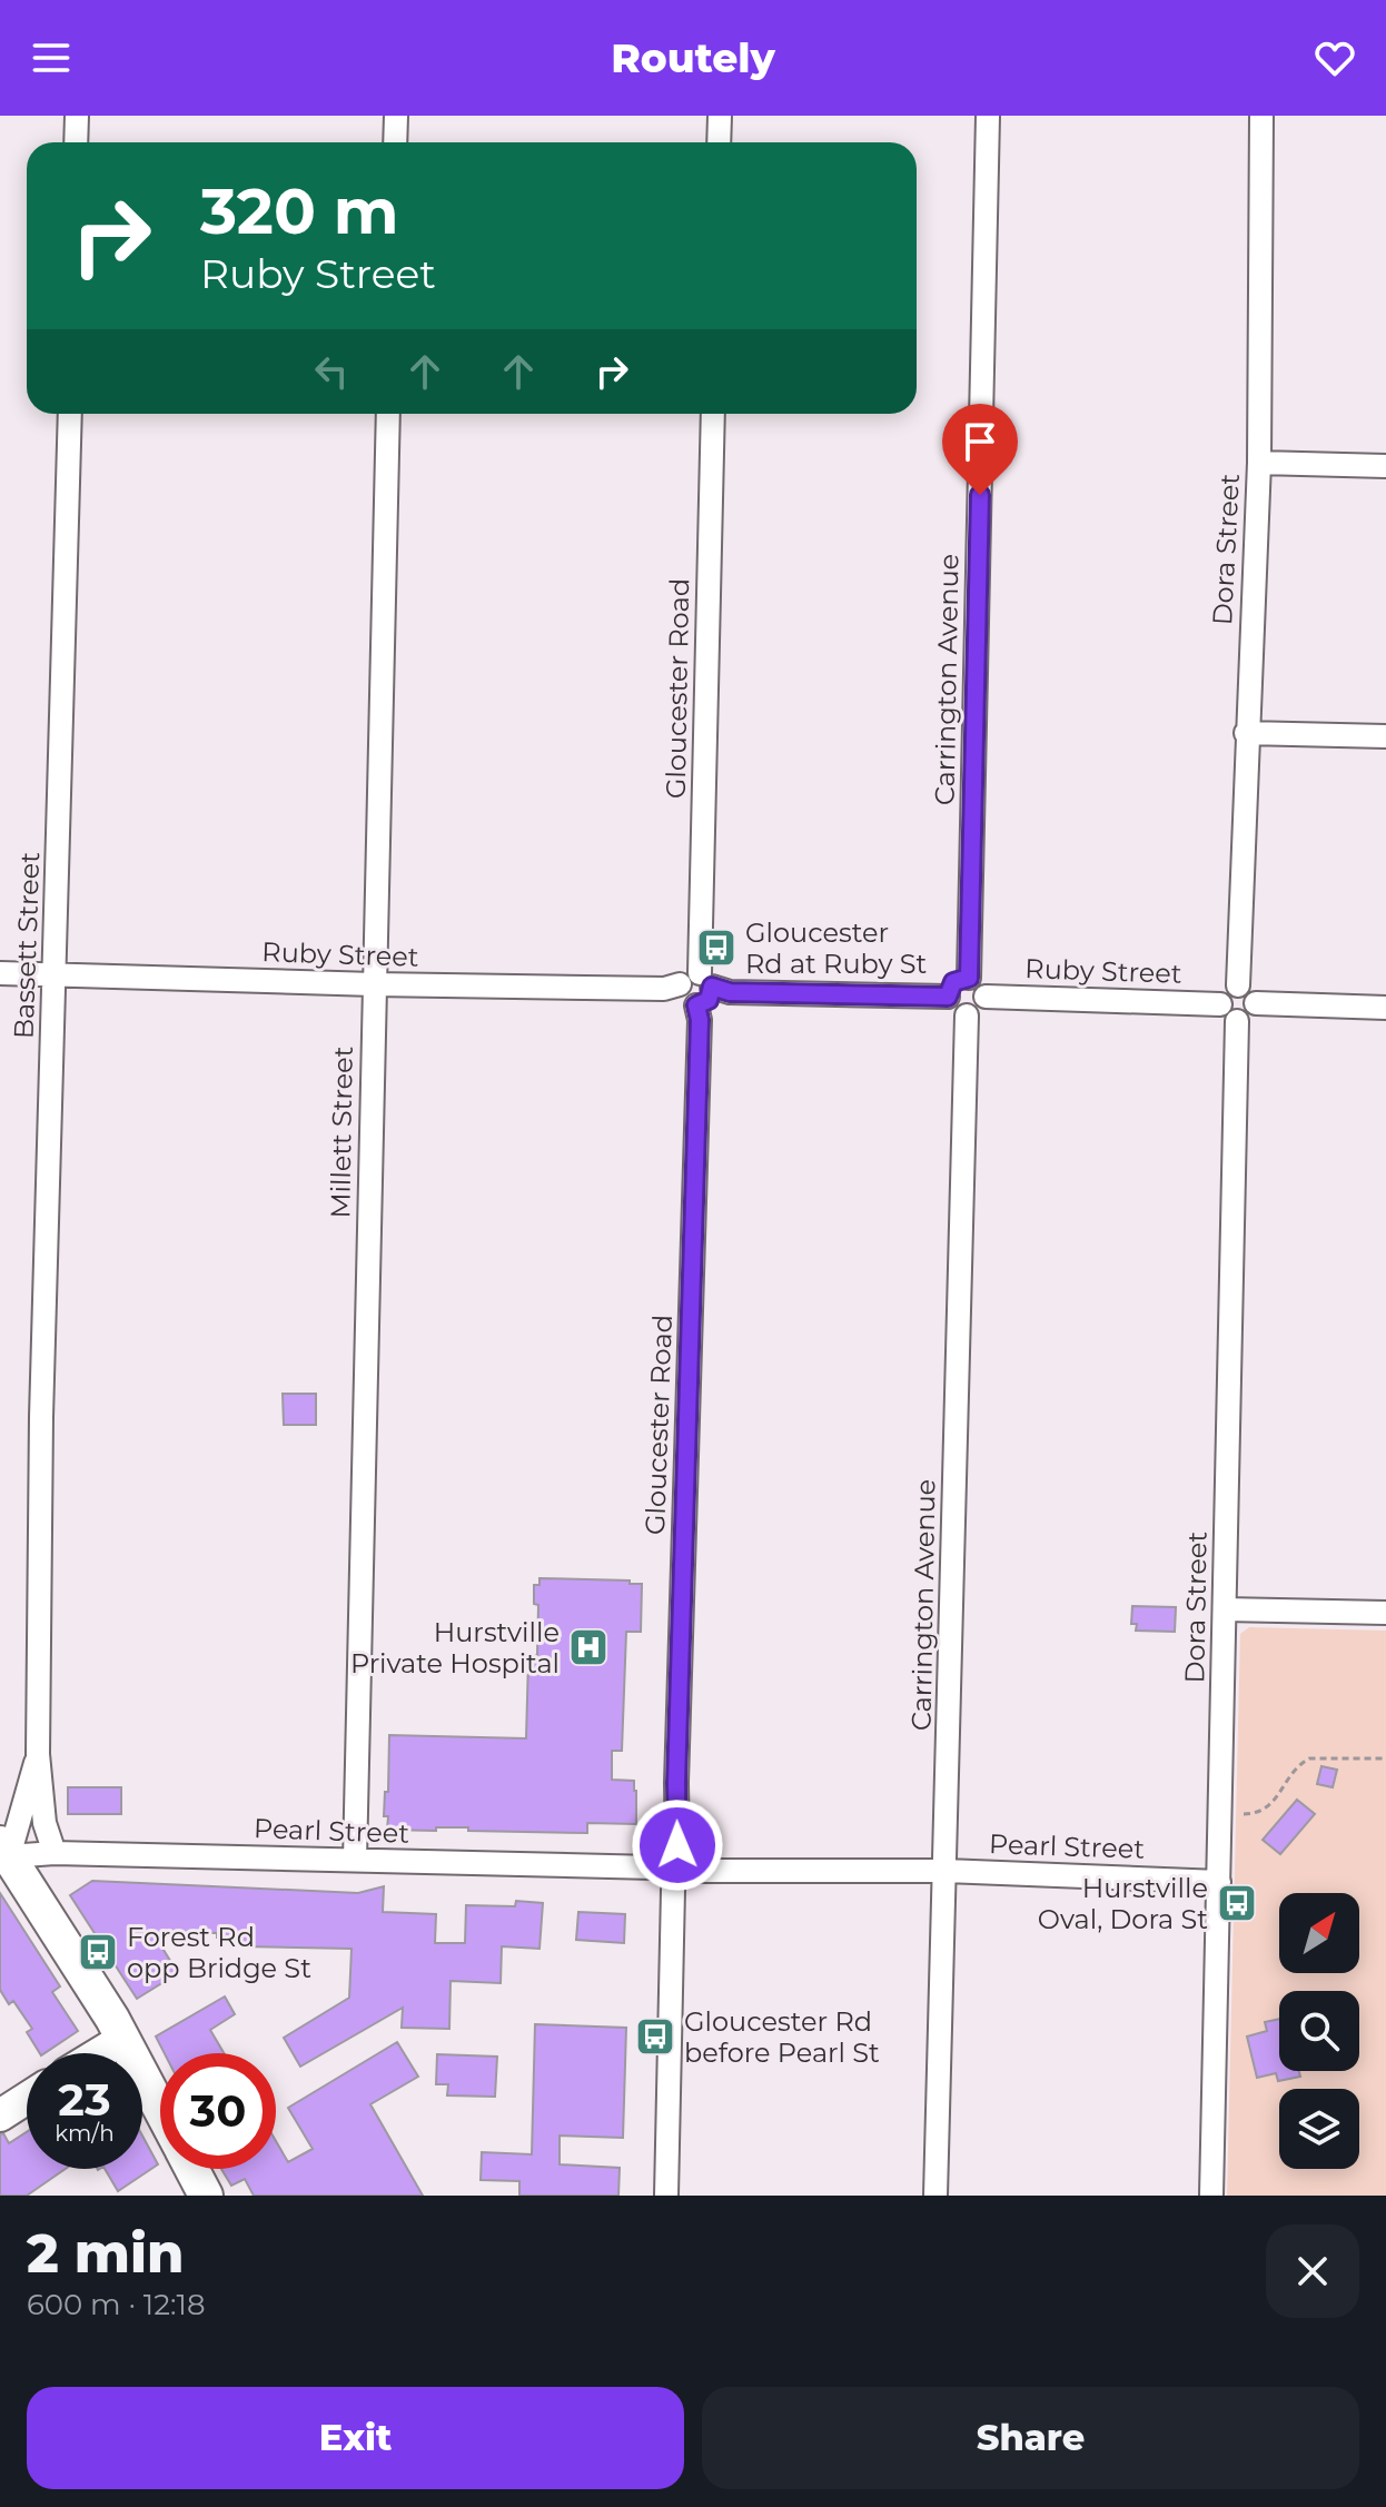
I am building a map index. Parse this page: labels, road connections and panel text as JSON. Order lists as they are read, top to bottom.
{
  "streets": {
    "street": [
      "Dora Street",
      "Carrington Avenue",
      "Gloucester Road",
      "Bassett Street",
      "Ruby Street",
      "Millett Street",
      "Pearl Street"
    ]
  },
  "crossings": [
    ["Dora Street", "Ruby Street"],
    ["Dora Street", "Pearl Street"],
    ["Carrington Avenue", "Ruby Street"],
    ["Carrington Avenue", "Pearl Street"],
    ["Gloucester Road", "Ruby Street"],
    ["Gloucester Road", "Pearl Street"],
    ["Bassett Street", "Ruby Street"],
    ["Bassett Street", "Pearl Street"],
    ["Ruby Street", "Millett Street"],
    ["Millett Street", "Pearl Street"]
  ],
  "places": {
    "bus stop": [
      "Gloucester Rd at Ruby St",
      "Hurstville Oval, Dora St",
      "Forest Rd opp Bridge St",
      "Gloucester Rd before Pearl St"
    ],
    "hospital": ["Hurstville Private Hospital"]
  },
  "north": "top right",
  "page": {
    "header": "Routely",
    "turn": ["320 m", "Ruby Street"],
    "speed": "23 km/h",
    "limit": "30",
    "heading": ["2 min", "600 m · 12:18"],
    "buttons": ["Exit", "Share"]
  }
}
